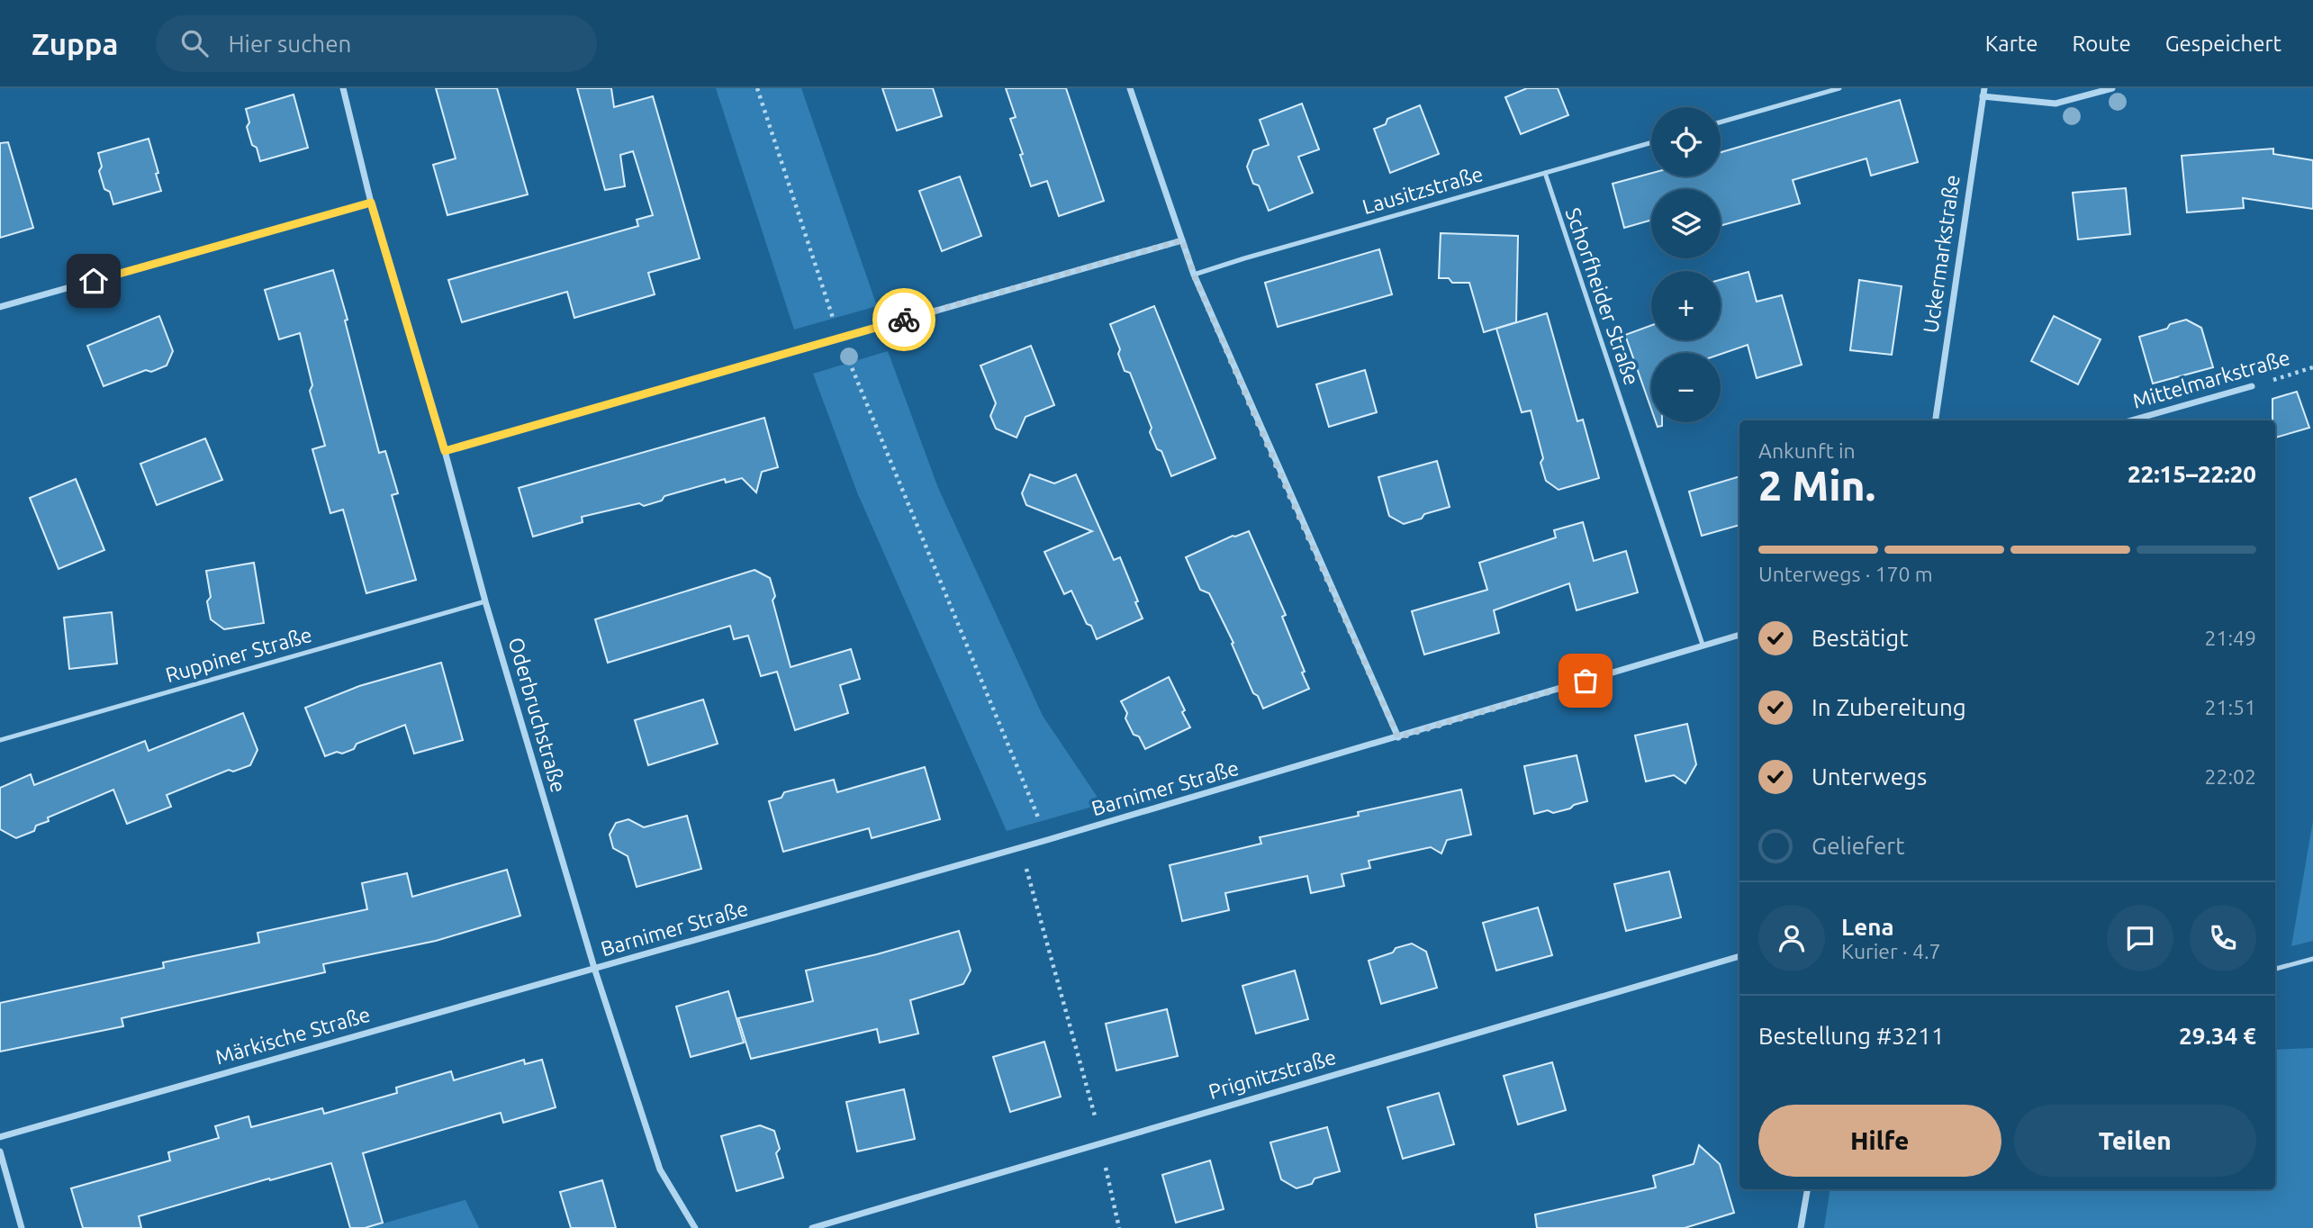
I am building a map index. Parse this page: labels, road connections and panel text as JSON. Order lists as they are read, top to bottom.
{
  "streets": {
    "street": [
      "Uckermarkstraße",
      "Mittelmarkstraße",
      "Oderbruchstraße",
      "Barnimer Straße",
      "Märkische Straße",
      "Prignitzstraße"
    ],
    "lane": ["Lausitzstraße", "Schorfheider Straße", "Ruppiner Straße"]
  },
  "crossings": [
    ["Lausitzstraße", "Schorfheider Straße"],
    ["Schorfheider Straße", "Barnimer Straße"],
    ["Ruppiner Straße", "Oderbruchstraße"],
    ["Oderbruchstraße", "Barnimer Straße"],
    ["Oderbruchstraße", "Märkische Straße"],
    ["Barnimer Straße", "Märkische Straße"]
  ],
  "page": {
    "header": "Zuppa",
    "search": "Hier suchen",
    "nav": ["Karte", "Route", "Gespeichert"],
    "map_buttons": ["+", "−"],
    "heading": ["2 Min.", "Ankunft in", "22:15–22:20"],
    "panel": [
      "Lena",
      "Kurier · 4.7",
      "Bestellung #3211",
      "29.34 €"
    ],
    "bar": "Unterwegs · 170 m",
    "list": [
      ["Bestätigt", "21:49"],
      ["In Zubereitung", "21:51"],
      ["Unterwegs", "22:02"],
      "Geliefert"
    ],
    "buttons": ["Hilfe", "Teilen"]
  }
}
